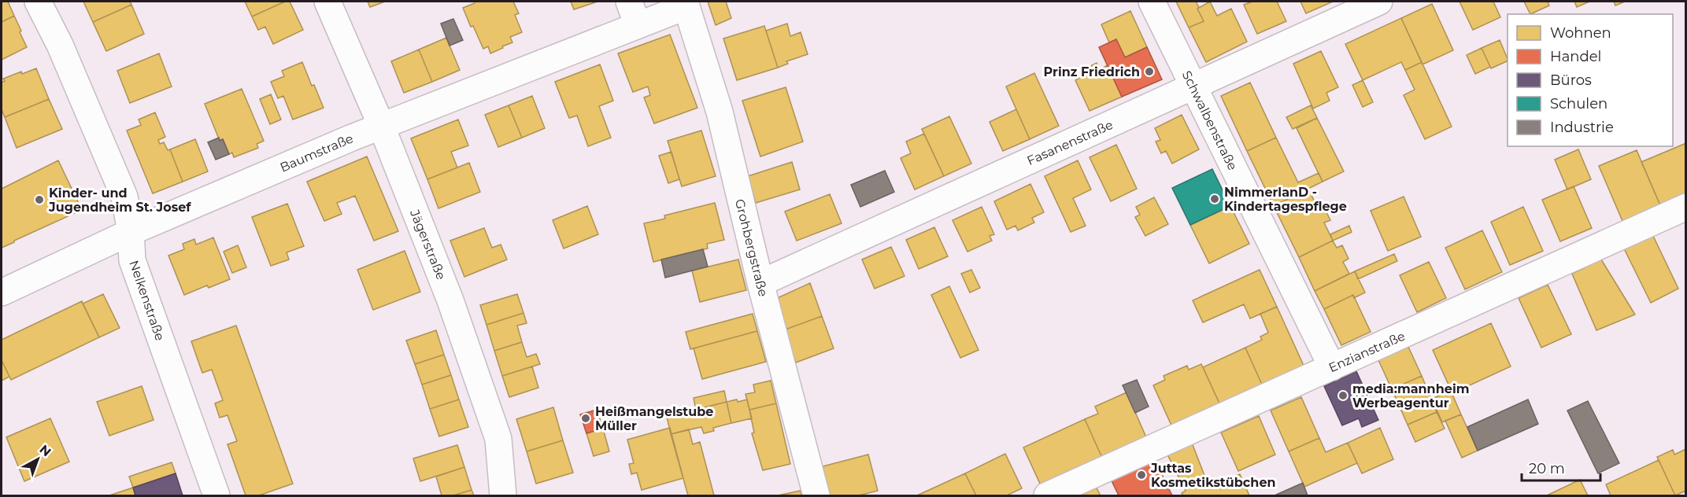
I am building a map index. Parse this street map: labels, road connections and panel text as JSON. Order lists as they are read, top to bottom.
{
  "streets": {
    "street": [
      "Schwalbenstraße",
      "Fasanenstraße",
      "Baumstraße",
      "Jägerstraße",
      "Grohbergstraße",
      "Nelkenstraße",
      "Enzianstraße"
    ]
  },
  "crossings": [
    ["Schwalbenstraße", "Fasanenstraße"],
    ["Schwalbenstraße", "Enzianstraße"],
    ["Fasanenstraße", "Grohbergstraße"],
    ["Baumstraße", "Jägerstraße"],
    ["Baumstraße", "Grohbergstraße"],
    ["Baumstraße", "Nelkenstraße"]
  ],
  "places": [
    "Prinz Friedrich",
    "NimmerlanD - Kindertagespflege",
    "Kinder- und Jugendheim St. Josef",
    "media:mannheim Werbeagentur",
    "Heißmangelstube Müller",
    "Juttas Kosmetikstübchen"
  ],
  "legend": [
    "Wohnen",
    "Handel",
    "Büros",
    "Schulen",
    "Industrie"
  ],
  "scale_bar": "20 m",
  "north": "top right"
}
